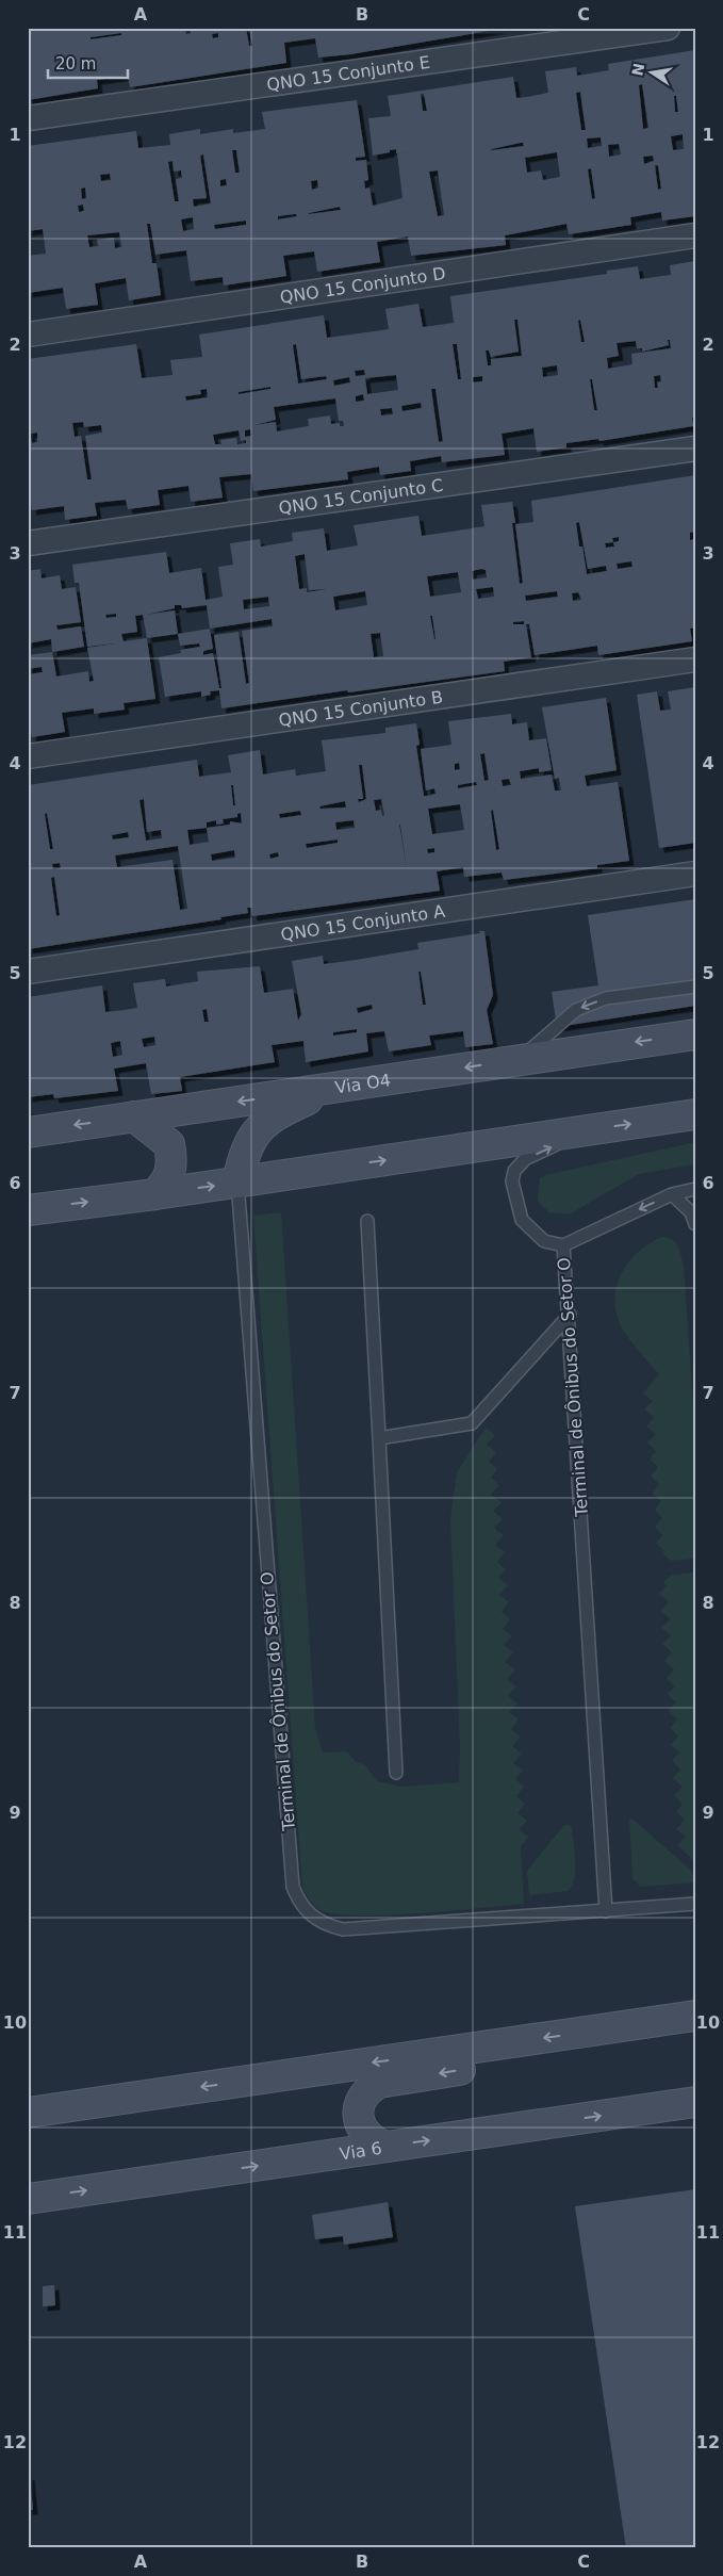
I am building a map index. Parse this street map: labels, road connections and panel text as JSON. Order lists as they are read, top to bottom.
{
  "streets": {
    "main road": ["Via O4", "Via 6"],
    "street": [
      "QNO 15 Conjunto E",
      "QNO 15 Conjunto D",
      "QNO 15 Conjunto C",
      "QNO 15 Conjunto B",
      "QNO 15 Conjunto A"
    ],
    "lane": ["Terminal de Ônibus do Setor O"]
  },
  "scale_bar": "20 m",
  "north": "left",
  "grid": {
    "columns": ["A", "B", "C"],
    "rows": [
      "1",
      "2",
      "3",
      "4",
      "5",
      "6",
      "7",
      "8",
      "9",
      "10",
      "11",
      "12"
    ]
  }
}
